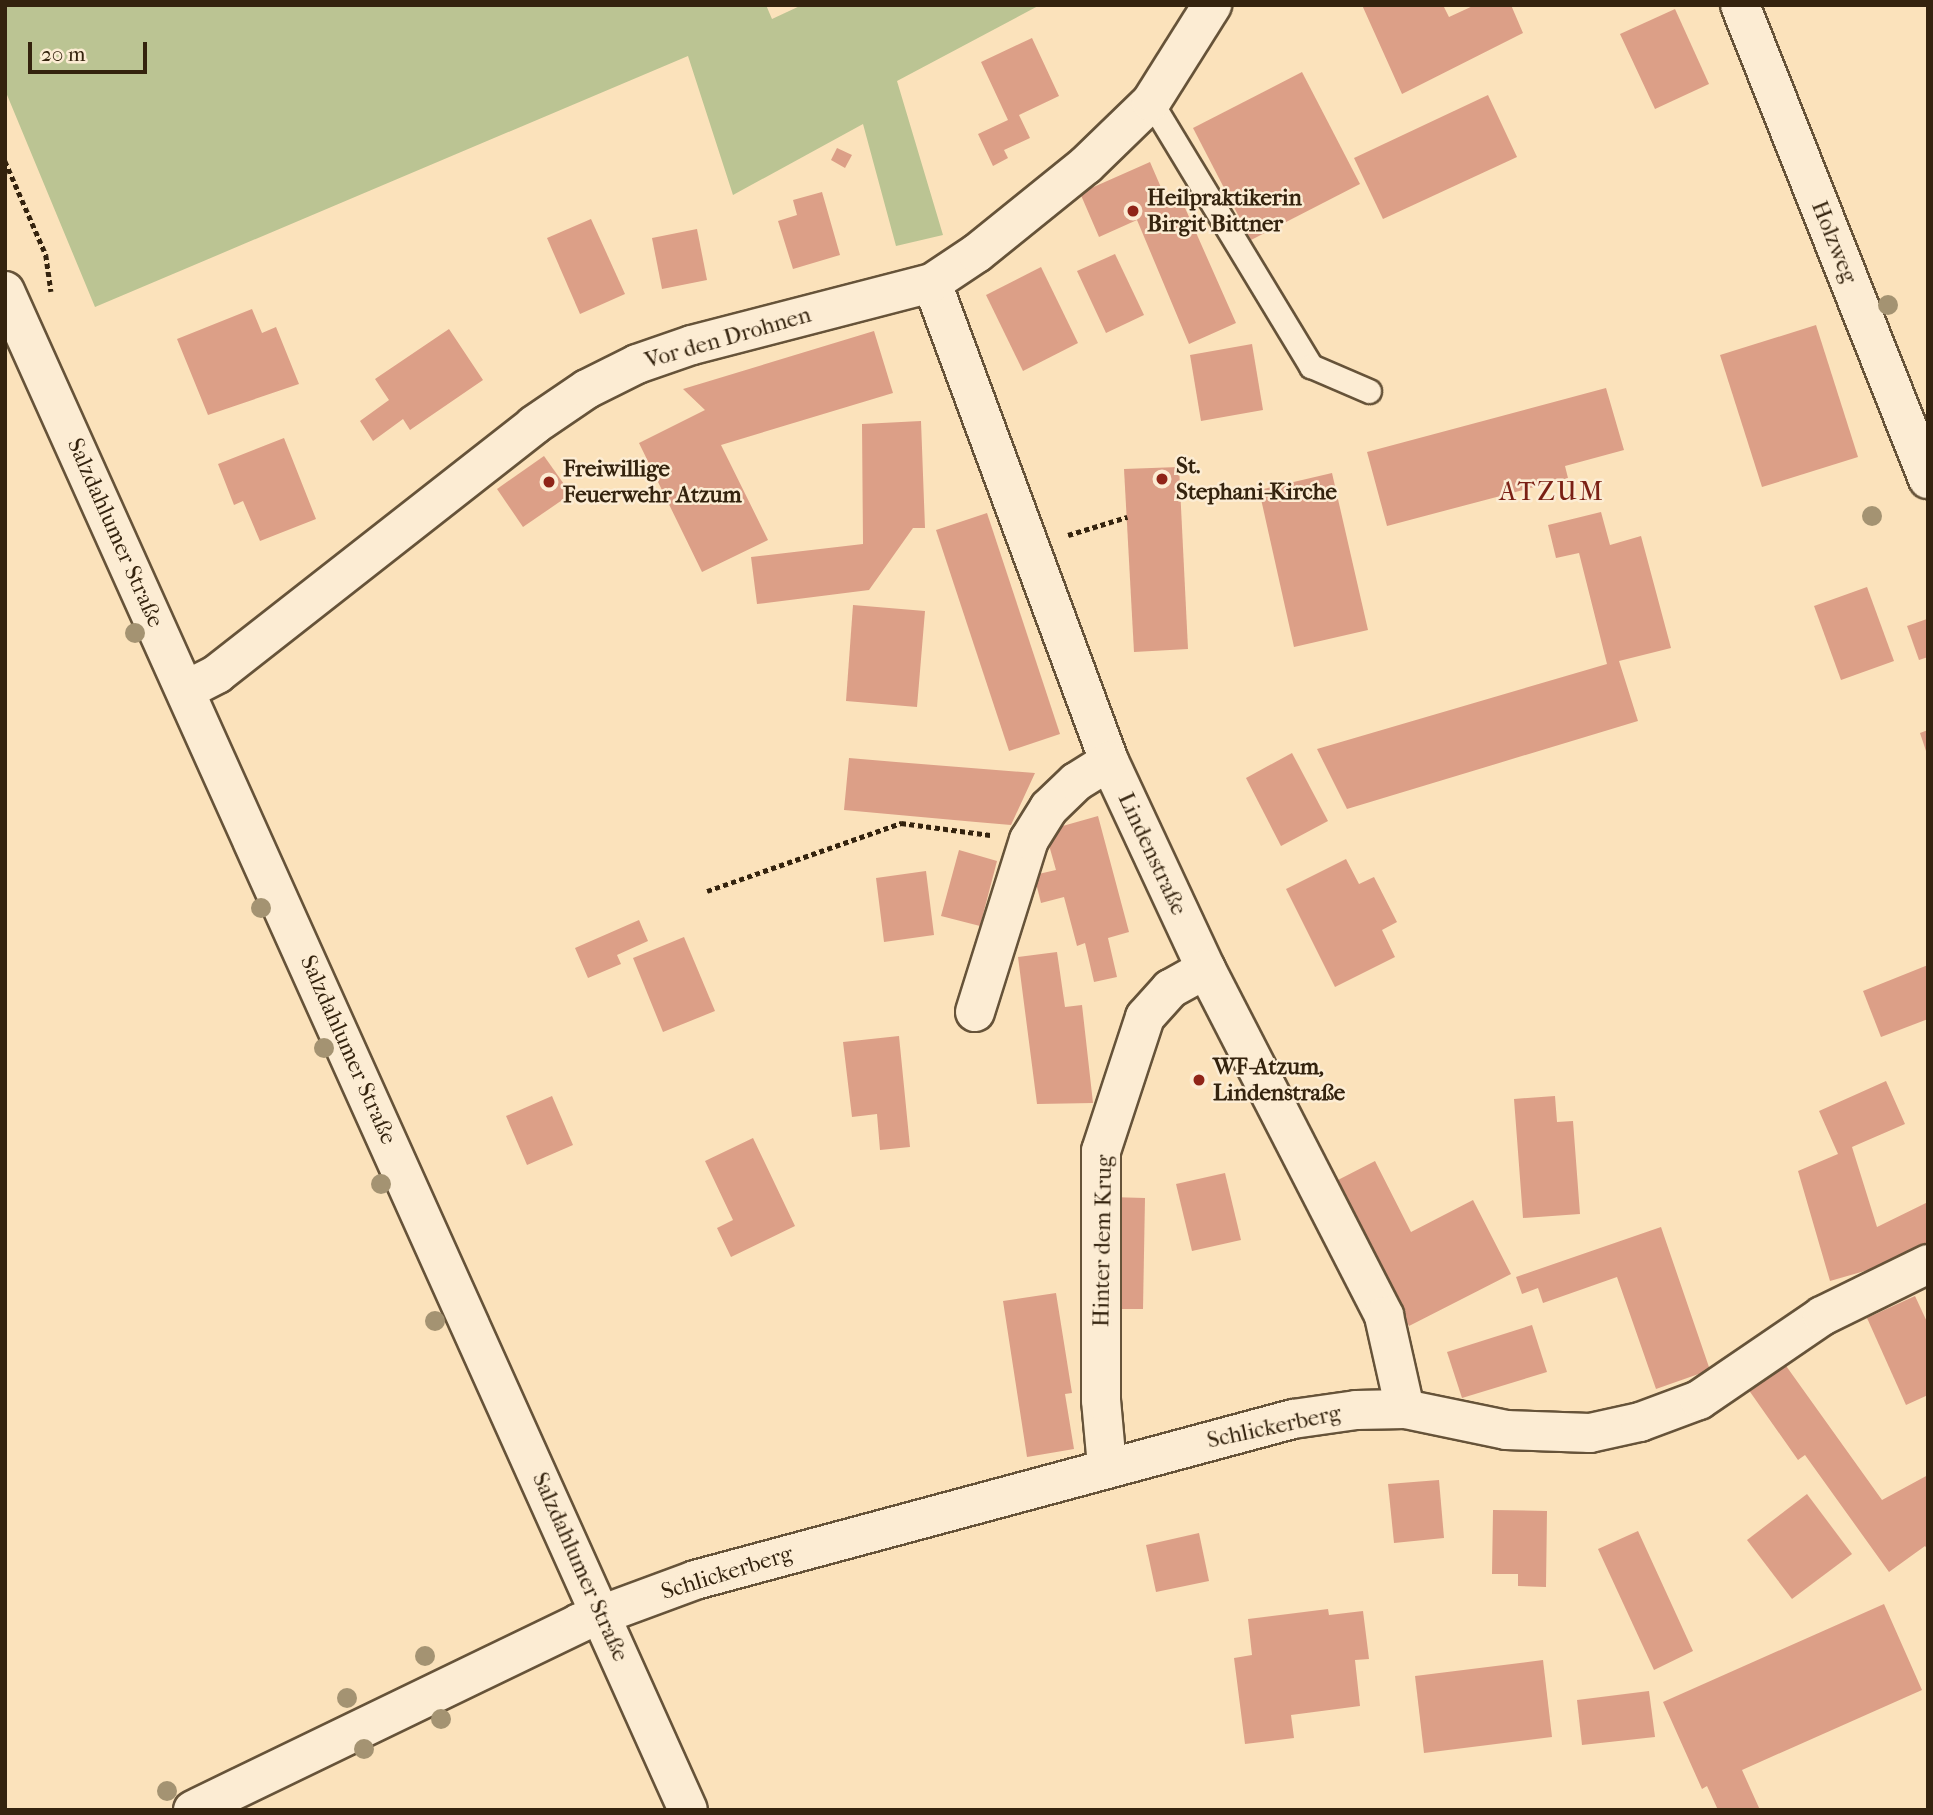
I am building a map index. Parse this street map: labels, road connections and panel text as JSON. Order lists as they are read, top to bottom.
{
  "streets": {
    "street": [
      "Holzweg",
      "Vor den Drohnen",
      "Salzdahlumer Straße",
      "Lindenstraße",
      "Hinter dem Krug",
      "Schlickerberg"
    ]
  },
  "crossings": [
    ["Vor den Drohnen", "Salzdahlumer Straße"],
    ["Vor den Drohnen", "Lindenstraße"],
    ["Salzdahlumer Straße", "Schlickerberg"],
    ["Lindenstraße", "Hinter dem Krug"],
    ["Lindenstraße", "Schlickerberg"],
    ["Hinter dem Krug", "Schlickerberg"]
  ],
  "districts": ["ATZUM"],
  "places": [
    "Heilpraktikerin Birgit Bittner",
    "St. Stephani-Kirche",
    "Freiwillige Feuerwehr Atzum",
    "WF-Atzum, Lindenstraße"
  ],
  "scale_bar": "20 m"
}
